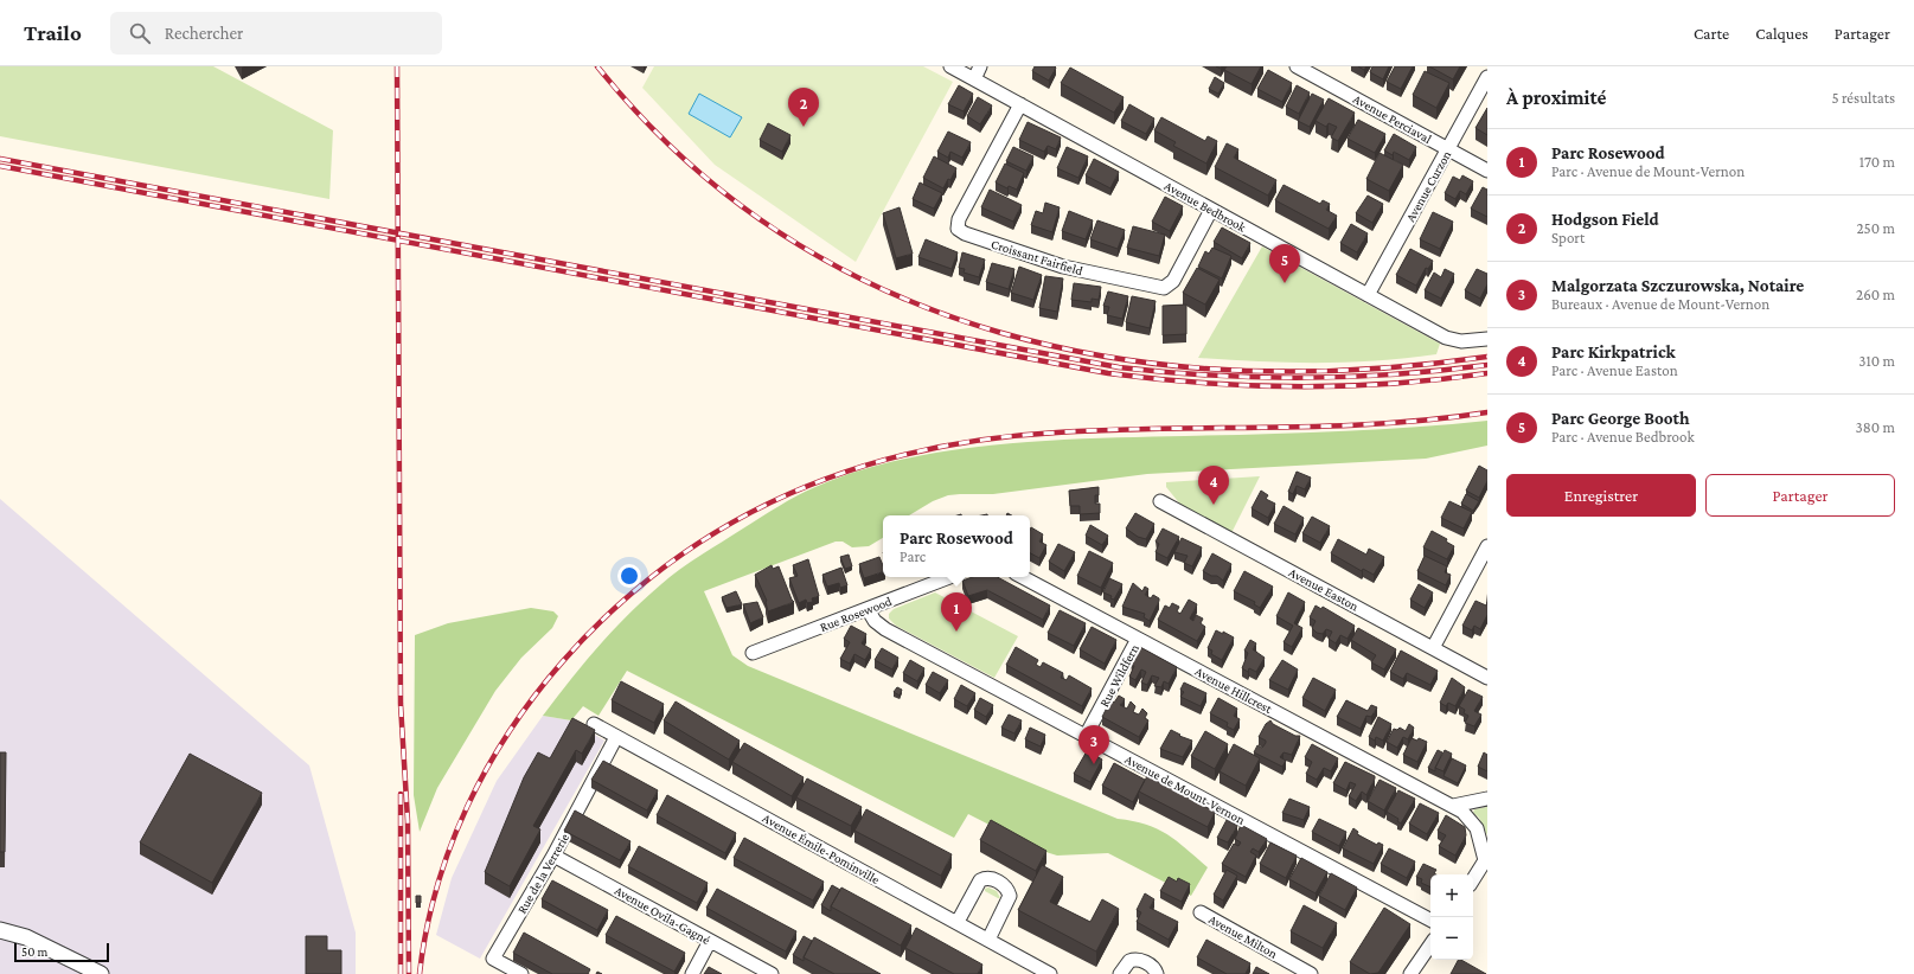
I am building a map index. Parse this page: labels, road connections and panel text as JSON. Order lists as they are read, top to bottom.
{
  "streets": {
    "street": [
      "Avenue Perciaval",
      "Avenue Curzon",
      "Avenue Bedbrook",
      "Croissant Fairfield",
      "Avenue Easton",
      "Rue Rosewood",
      "Rue Wildfern",
      "Avenue Hillcrest",
      "Avenue de Mount-Vernon",
      "Avenue Émile-Pominville",
      "Rue de la Verrerie",
      "Avenue Ovila-Gagné",
      "Avenue Milton"
    ]
  },
  "crossings": [
    ["Avenue Perciaval", "Avenue Curzon"],
    ["Avenue Curzon", "Avenue Bedbrook"],
    ["Avenue Bedbrook", "Croissant Fairfield"],
    ["Rue Rosewood", "Avenue de Mount-Vernon"],
    ["Rue Wildfern", "Avenue Hillcrest"],
    ["Rue Wildfern", "Avenue de Mount-Vernon"],
    ["Avenue Émile-Pominville", "Rue de la Verrerie"],
    ["Rue de la Verrerie", "Avenue Ovila-Gagné"]
  ],
  "scale_bar": "50 m",
  "page": {
    "header": "Trailo",
    "search": "Rechercher",
    "nav": ["Carte", "Calques", "Partager"],
    "heading": ["À proximité", "5 résultats"],
    "pins": [
      "2",
      "5",
      "4",
      "1",
      "3"
    ],
    "list": [
      {
        "mark": "1",
        "name": "Parc Rosewood",
        "note": "Parc · Avenue de Mount-Vernon",
        "value": "170 m"
      },
      {
        "mark": "2",
        "name": "Hodgson Field",
        "note": "Sport",
        "value": "250 m"
      },
      {
        "mark": "3",
        "name": "Malgorzata Szczurowska, Notaire",
        "note": "Bureaux · Avenue de Mount-Vernon",
        "value": "260 m"
      },
      {
        "mark": "4",
        "name": "Parc Kirkpatrick",
        "note": "Parc · Avenue Easton",
        "value": "310 m"
      },
      {
        "mark": "5",
        "name": "Parc George Booth",
        "note": "Parc · Avenue Bedbrook",
        "value": "380 m"
      }
    ],
    "buttons": ["Enregistrer", "Partager"],
    "popup": ["Parc Rosewood", "Parc"],
    "map_buttons": ["+", "−"],
    "scale": "50 m"
  }
}
